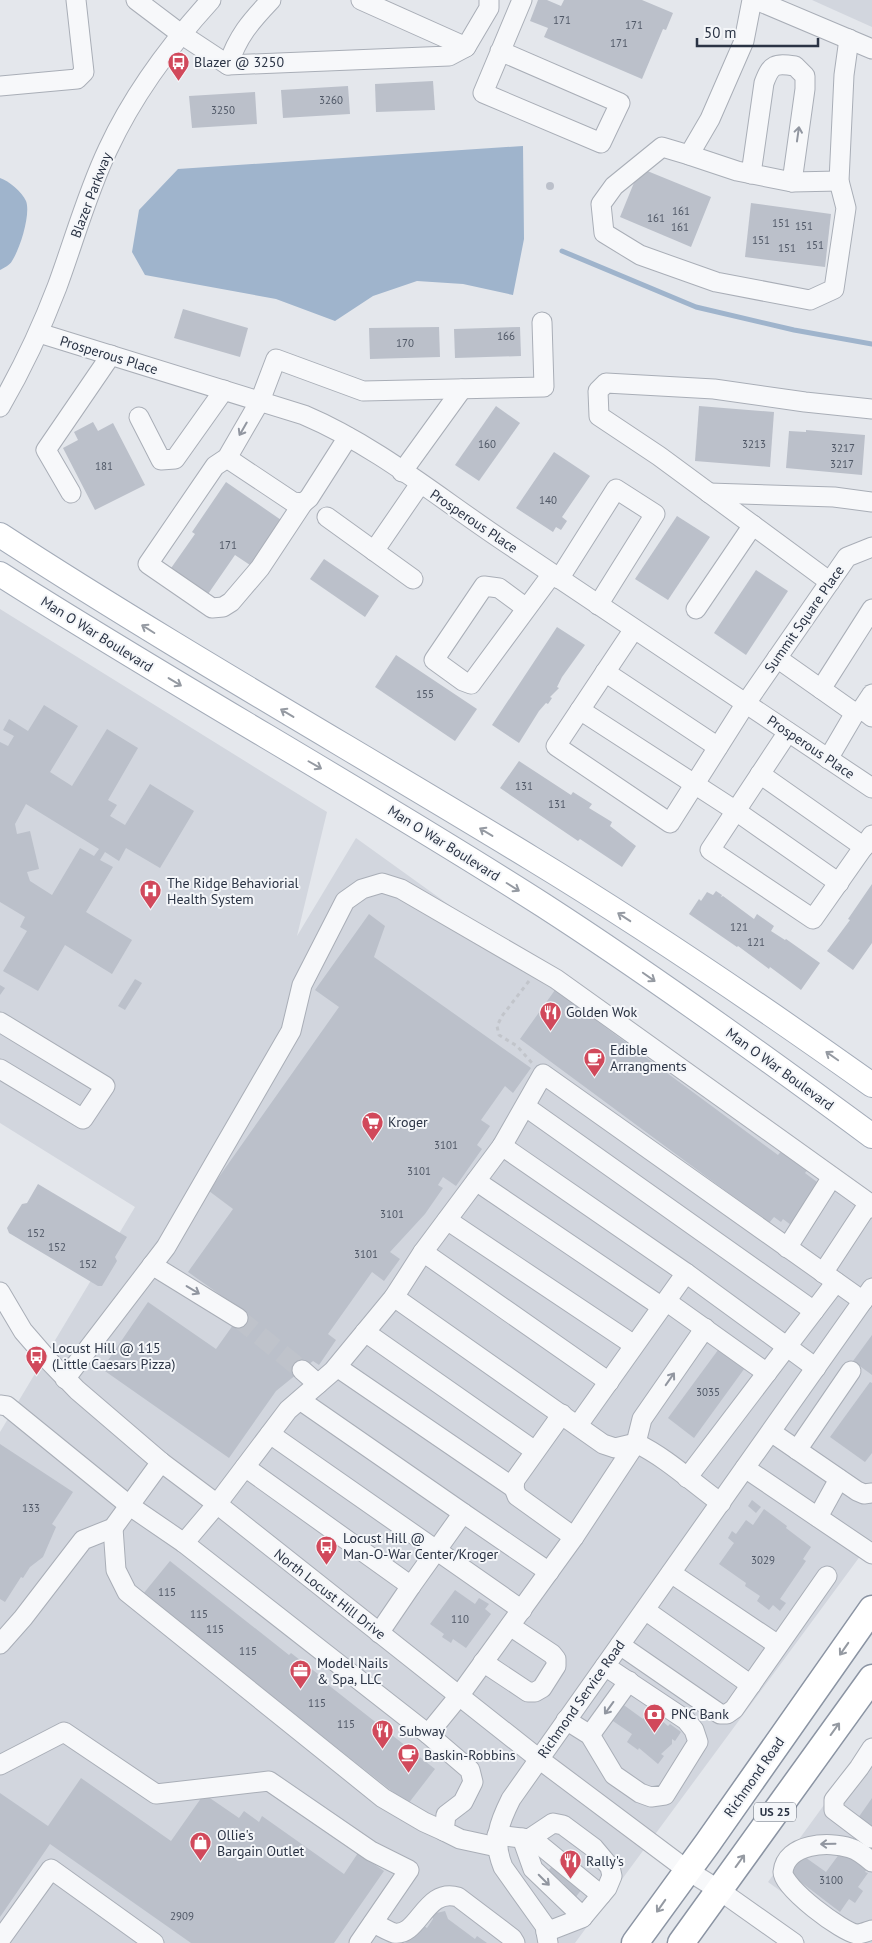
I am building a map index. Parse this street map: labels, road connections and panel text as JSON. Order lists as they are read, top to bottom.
{
  "streets": {
    "highway": ["Richmond Road", "US 25"],
    "main road": ["Man O War Boulevard"],
    "street": [
      "Blazer Parkway",
      "Prosperous Place",
      "Summit Square Place",
      "North Locust Hill Drive",
      "Richmond Service Road"
    ]
  },
  "crossings": [
    ["Blazer Parkway", "Prosperous Place"],
    ["Prosperous Place", "Summit Square Place"],
    ["North Locust Hill Drive", "Richmond Service Road"],
    ["North Locust Hill Drive", "Richmond Road"],
    ["North Locust Hill Drive", "US 25"]
  ],
  "places": {
    "bus stop": ["Blazer @ 3250", "Locust Hill @ 115 (Little Caesars Pizza)", "Locust Hill @ Man-O-War Center/Kroger"],
    "hospital": ["The Ridge Behaviorial Health System"],
    "restaurant": ["Golden Wok", "Subway", "Rally's"],
    "cafe": ["Edible Arrangments", "Baskin-Robbins"],
    "supermarket": ["Kroger"],
    "office": ["Model Nails & Spa, LLC"],
    "bank": ["PNC Bank"],
    "shop": ["Ollie's Bargain Outlet"]
  },
  "house_numbers": [
    "171",
    "171",
    "171",
    "3260",
    "3250",
    "161",
    "161",
    "151",
    "151",
    "161",
    "151",
    "151",
    "151",
    "166",
    "170",
    "160",
    "3213",
    "3217",
    "3217",
    "181",
    "140",
    "171",
    "155",
    "131",
    "131",
    "121",
    "121",
    "3101",
    "3101",
    "3101",
    "152",
    "152",
    "3101",
    "152",
    "3035",
    "133",
    "3029",
    "115",
    "115",
    "110",
    "115",
    "115",
    "115",
    "115",
    "3100",
    "2909"
  ],
  "scale_bar": "50 m"
}
